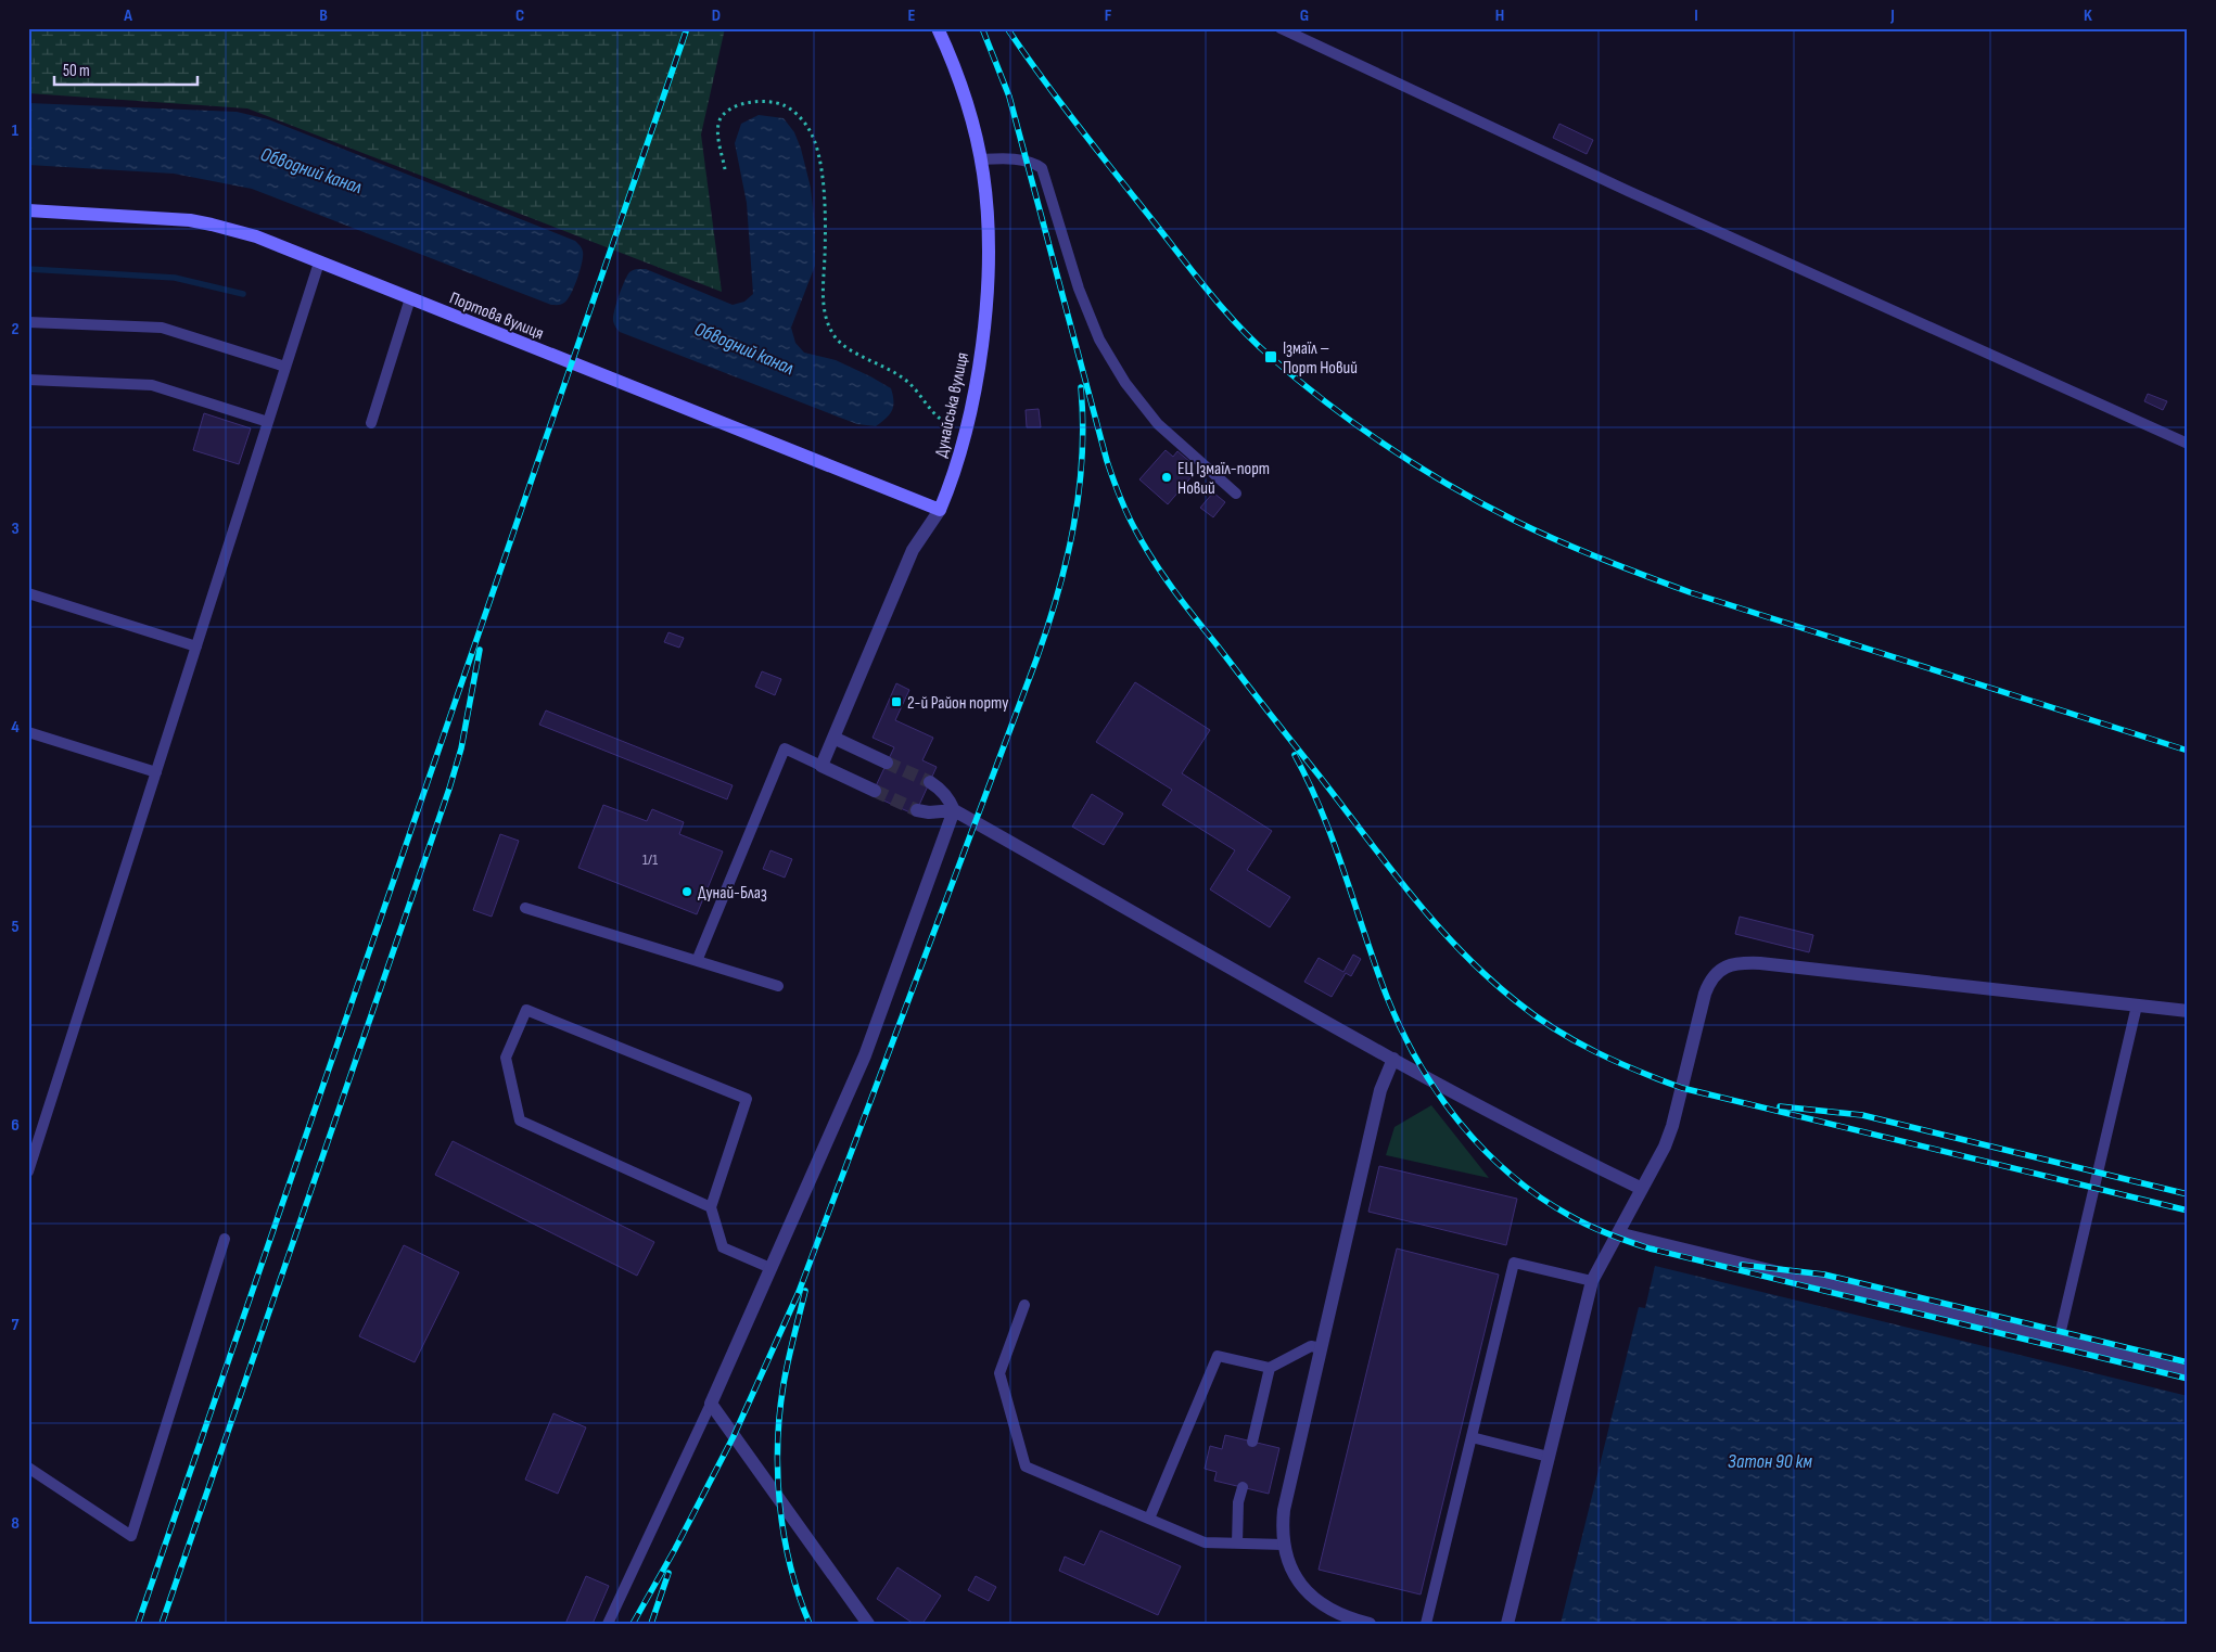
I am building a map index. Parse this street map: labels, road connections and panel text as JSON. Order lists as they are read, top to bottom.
{
  "streets": {
    "street": ["Портова вулиця", "Дунайська вулиця"]
  },
  "crossings": [
    ["Портова вулиця", "Дунайська вулиця"]
  ],
  "water": ["Обводний канал", "Затон 90 км"],
  "places": {
    "transit": ["Ізмаїл – Порт Новий", "2-й Район порту"],
    "other": ["ЕЦ Ізмаїл-порт Новий", "Дунай-Блаз"]
  },
  "house_numbers": ["1/1"],
  "scale_bar": "50 m",
  "grid": {
    "columns": [
      "A",
      "B",
      "C",
      "D",
      "E",
      "F",
      "G",
      "H",
      "I",
      "J",
      "K"
    ],
    "rows": [
      "1",
      "2",
      "3",
      "4",
      "5",
      "6",
      "7",
      "8"
    ]
  }
}
